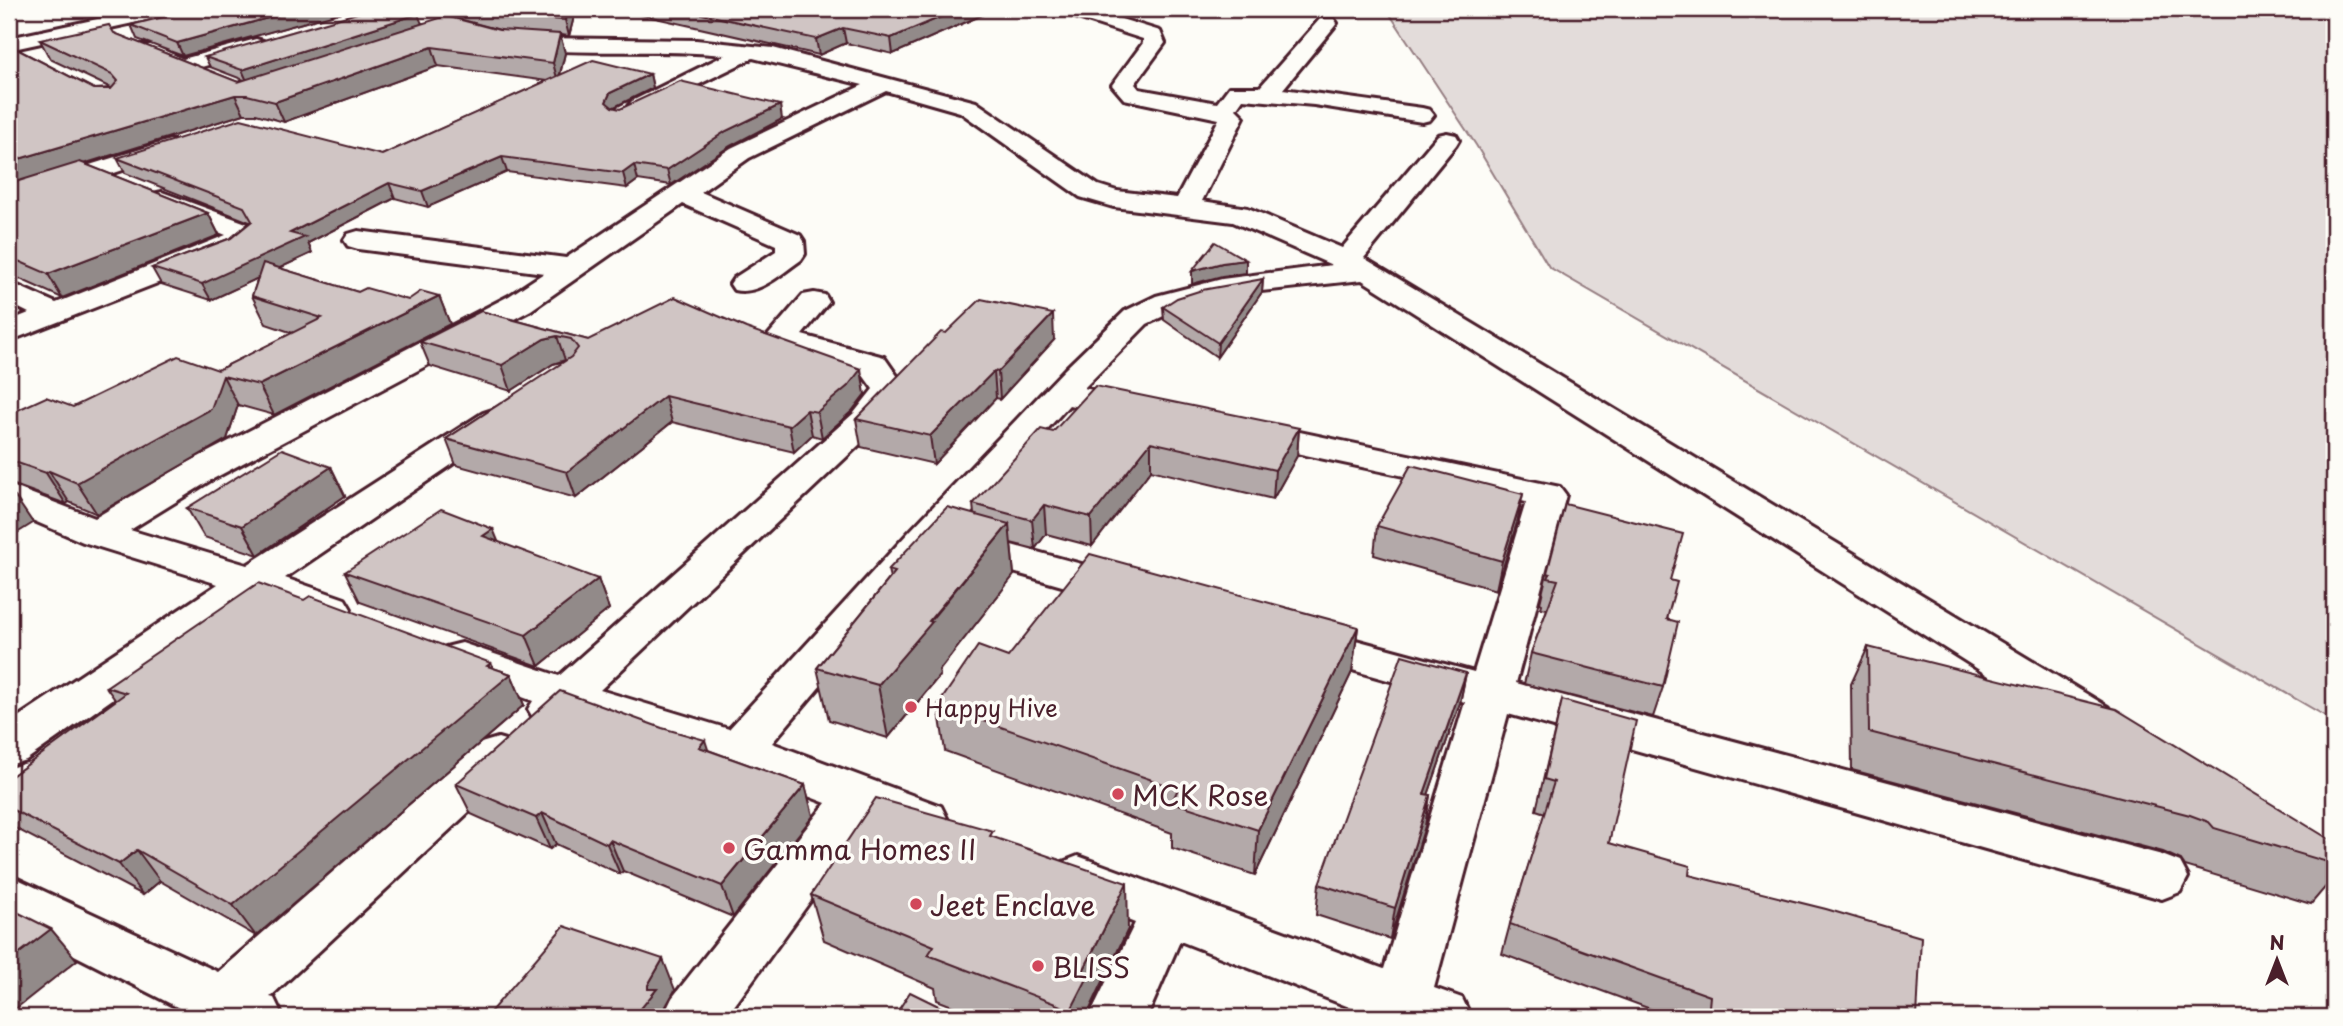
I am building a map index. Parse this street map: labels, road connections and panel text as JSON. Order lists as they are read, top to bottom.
{
  "places": [
    "Happy Hive",
    "MCK Rose",
    "Gamma Homes II",
    "Jeet Enclave",
    "BLISS"
  ],
  "north": "top"
}
